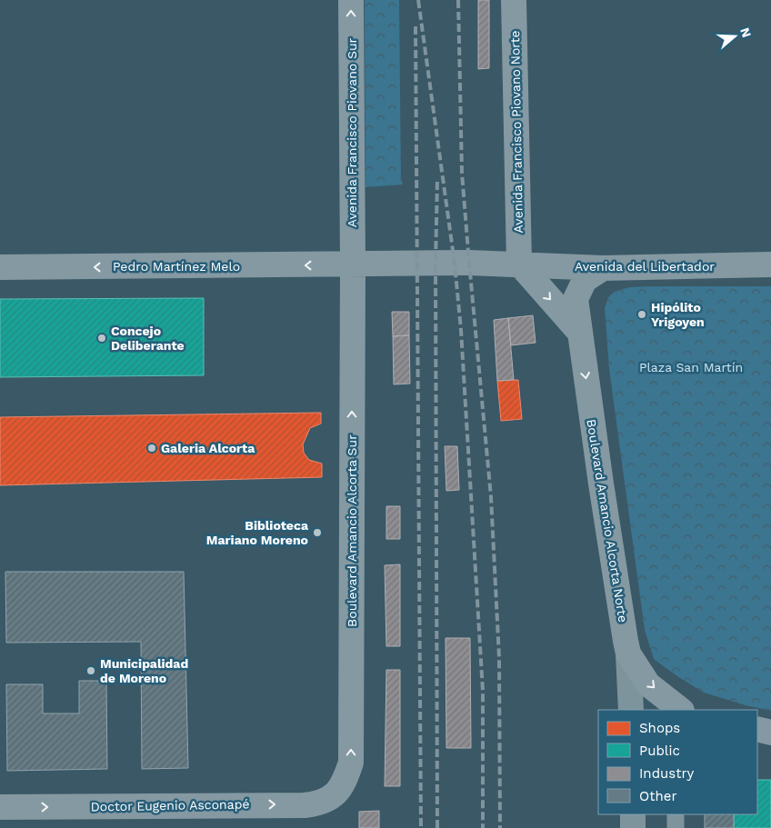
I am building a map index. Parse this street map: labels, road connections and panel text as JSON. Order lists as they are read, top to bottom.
{
  "streets": {
    "street": [
      "Avenida Francisco Piovano Norte",
      "Avenida Francisco Piovano Sur",
      "Pedro Martínez Melo",
      "Avenida del Libertador",
      "Boulevard Amancio Alcorta Norte",
      "Boulevard Amancio Alcorta Sur",
      "Doctor Eugenio Asconapé"
    ]
  },
  "crossings": [
    ["Avenida Francisco Piovano Norte", "Avenida del Libertador"],
    ["Avenida Francisco Piovano Sur", "Pedro Martínez Melo"],
    ["Avenida Francisco Piovano Sur", "Avenida del Libertador"],
    ["Avenida Francisco Piovano Sur", "Boulevard Amancio Alcorta Sur"],
    ["Pedro Martínez Melo", "Avenida del Libertador"],
    ["Pedro Martínez Melo", "Boulevard Amancio Alcorta Sur"],
    ["Avenida del Libertador", "Boulevard Amancio Alcorta Norte"],
    ["Avenida del Libertador", "Boulevard Amancio Alcorta Sur"],
    ["Boulevard Amancio Alcorta Sur", "Doctor Eugenio Asconapé"]
  ],
  "one_way": [
    "Avenida Francisco Piovano Sur",
    "Pedro Martínez Melo",
    "Boulevard Amancio Alcorta Norte",
    "Boulevard Amancio Alcorta Sur",
    "Doctor Eugenio Asconapé"
  ],
  "parks": ["Plaza San Martín"],
  "places": [
    "Hipólito Yrigoyen",
    "Concejo Deliberante",
    "Galeria Alcorta",
    "Biblioteca Mariano Moreno",
    "Municipalidad de Moreno"
  ],
  "legend": [
    "Shops",
    "Public",
    "Industry",
    "Other"
  ],
  "north": "right"
}
